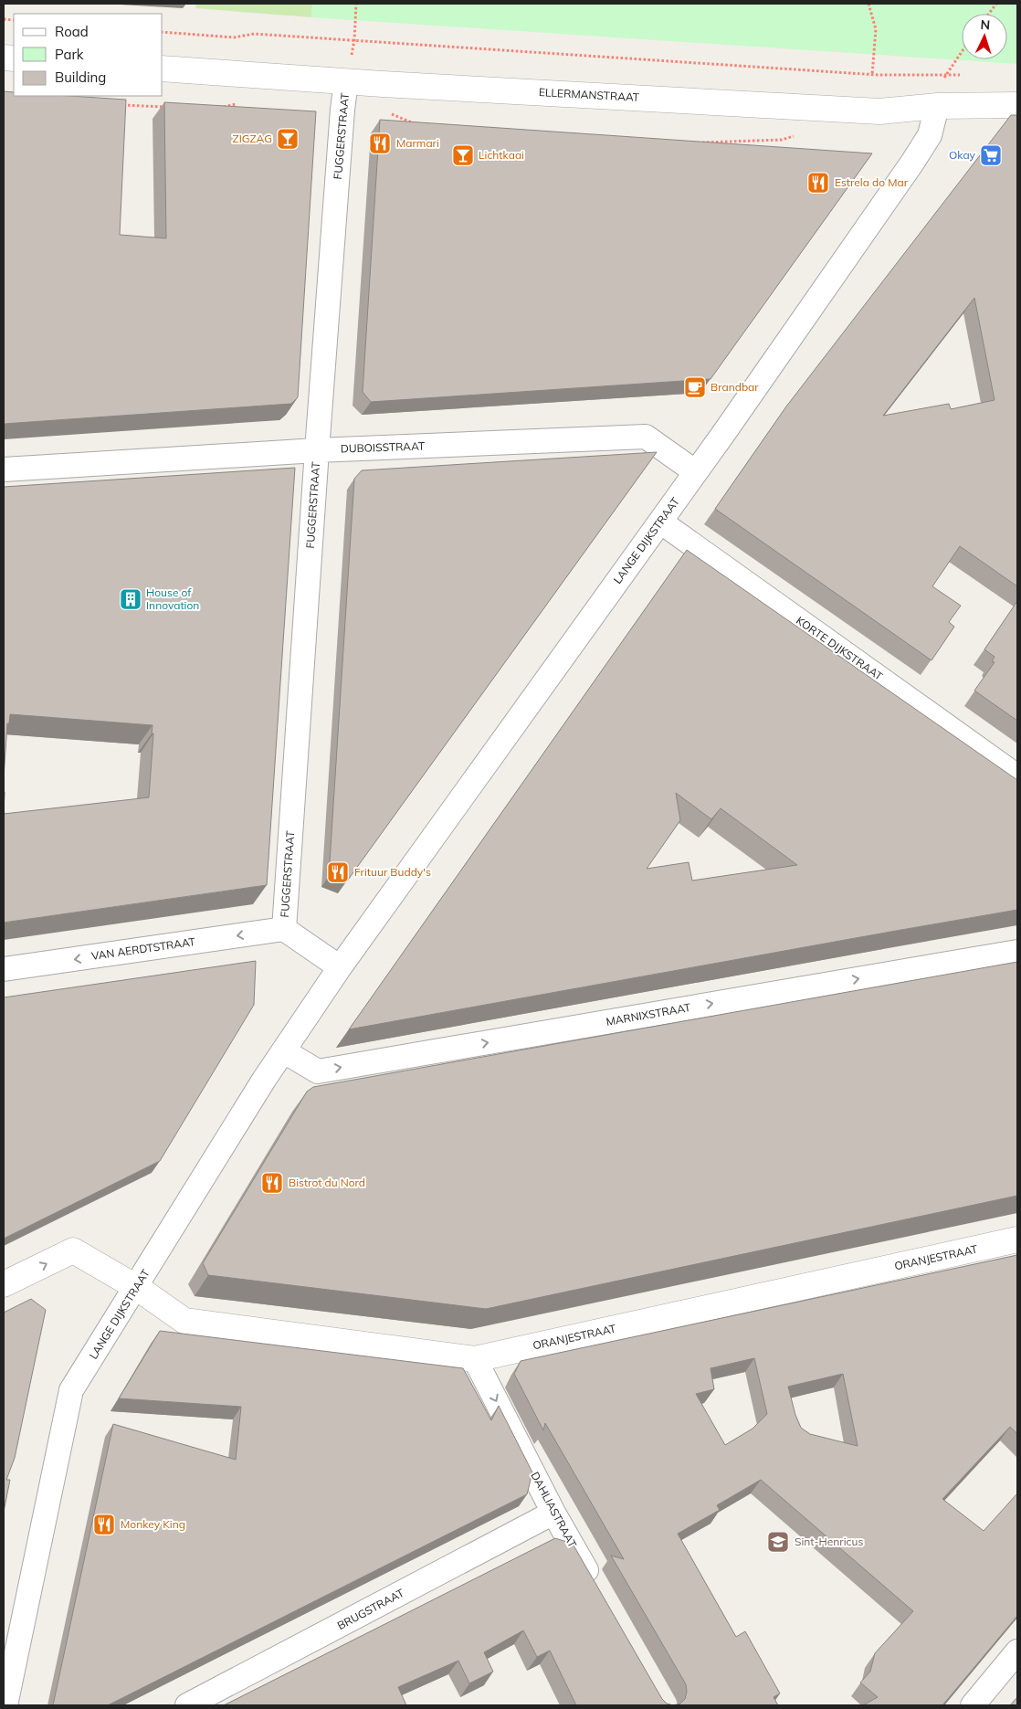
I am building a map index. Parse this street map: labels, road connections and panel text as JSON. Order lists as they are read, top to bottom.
{
  "streets": {
    "street": [
      "ELLERMANSTRAAT",
      "FUGGERSTRAAT",
      "DUBOISSTRAAT",
      "LANGE DIJKSTRAAT",
      "KORTE DIJKSTRAAT",
      "VAN AERDTSTRAAT",
      "MARNIXSTRAAT",
      "ORANJESTRAAT",
      "DAHLIASTRAAT",
      "BRUGSTRAAT"
    ]
  },
  "crossings": [
    ["ELLERMANSTRAAT", "FUGGERSTRAAT"],
    ["ELLERMANSTRAAT", "LANGE DIJKSTRAAT"],
    ["FUGGERSTRAAT", "DUBOISSTRAAT"],
    ["FUGGERSTRAAT", "VAN AERDTSTRAAT"],
    ["DUBOISSTRAAT", "LANGE DIJKSTRAAT"],
    ["LANGE DIJKSTRAAT", "KORTE DIJKSTRAAT"],
    ["LANGE DIJKSTRAAT", "MARNIXSTRAAT"],
    ["LANGE DIJKSTRAAT", "ORANJESTRAAT"],
    ["ORANJESTRAAT", "DAHLIASTRAAT"],
    ["DAHLIASTRAAT", "BRUGSTRAAT"]
  ],
  "one_way": ["VAN AERDTSTRAAT", "MARNIXSTRAAT", "DAHLIASTRAAT"],
  "places": {
    "bar": ["ZIGZAG", "Lichtkaai"],
    "restaurant": [
      "Marmari",
      "Estrela do Mar",
      "Frituur Buddy's",
      "Bistrot du Nord",
      "Monkey King"
    ],
    "supermarket": ["Okay"],
    "cafe": ["Brandbar"],
    "building": ["House of Innovation"],
    "school or university": ["Sint-Henricus"]
  },
  "legend": ["Road", "Park", "Building"],
  "north": "top"
}
